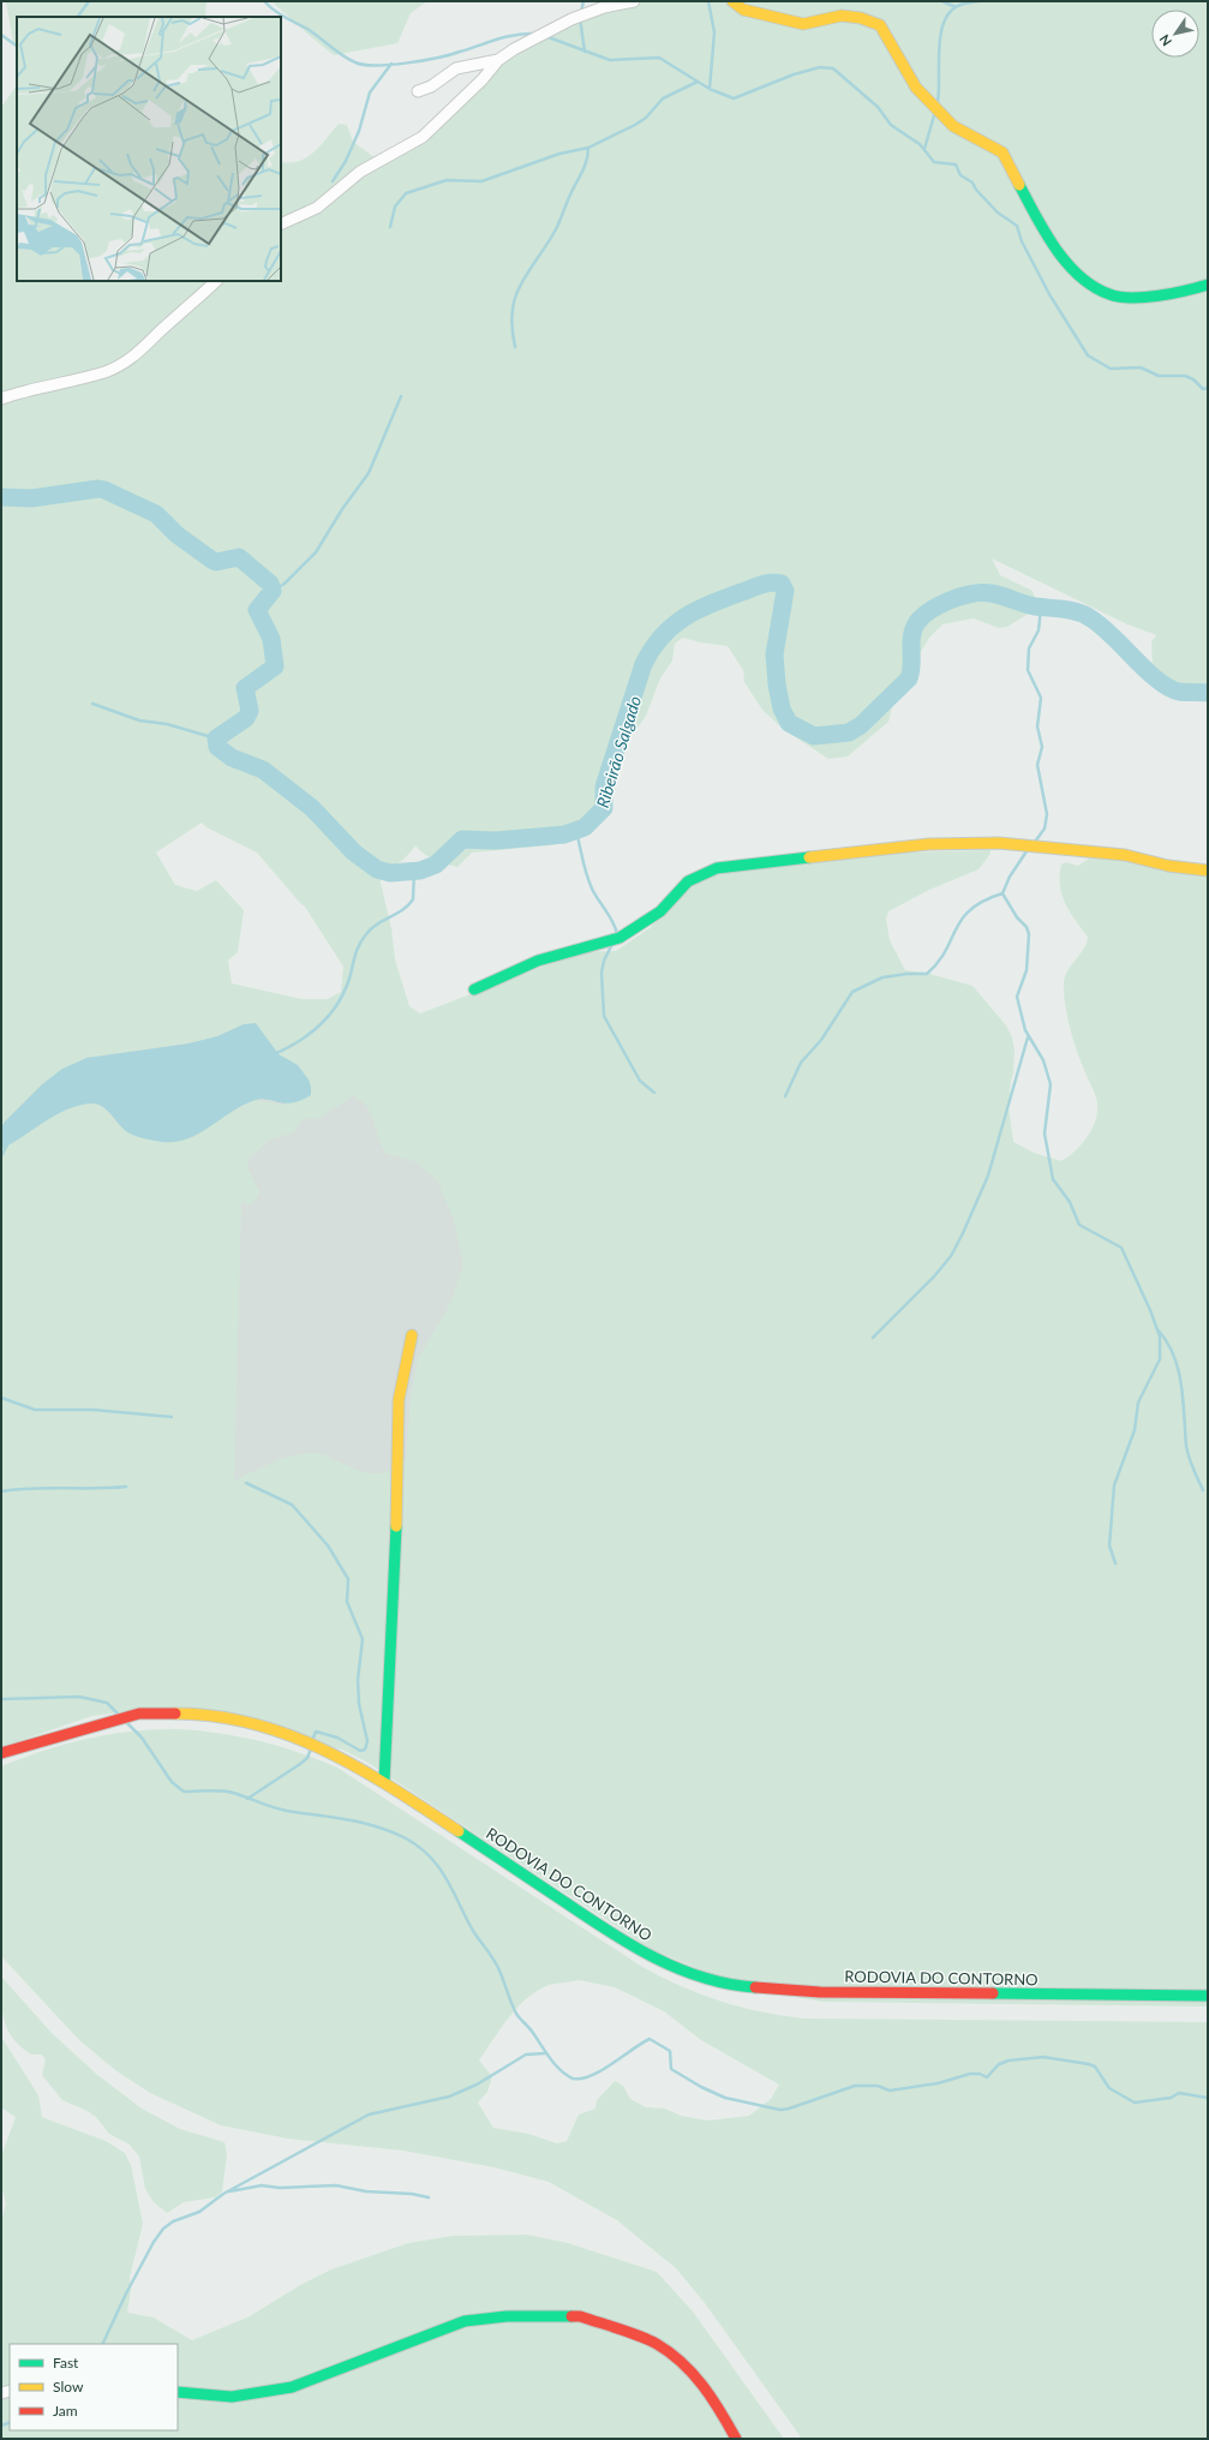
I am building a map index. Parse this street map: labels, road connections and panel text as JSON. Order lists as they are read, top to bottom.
{
  "streets": {
    "street": ["RODOVIA DO CONTORNO"]
  },
  "water": ["Ribeirão Salgado"],
  "legend": ["Fast", "Slow", "Jam"],
  "north": "bottom left"
}
